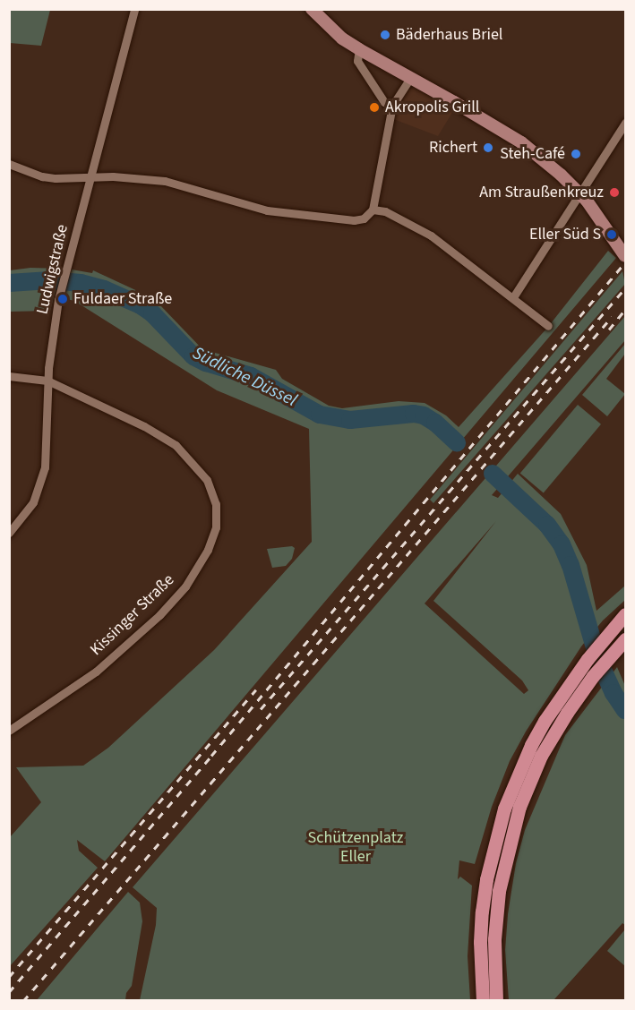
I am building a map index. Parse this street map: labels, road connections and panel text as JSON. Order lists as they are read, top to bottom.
{
  "streets": {
    "street": ["Ludwigstraße", "Kissinger Straße"]
  },
  "crossings": [
    ["Ludwigstraße", "Kissinger Straße"]
  ],
  "water": ["Südliche Düssel"],
  "parks": ["Schützenplatz Eller"],
  "places": [
    "Bäderhaus Briel",
    "Akropolis Grill",
    "Richert",
    "Steh-Café",
    "Am Straußenkreuz",
    "Eller Süd S",
    "Fuldaer Straße"
  ]
}
